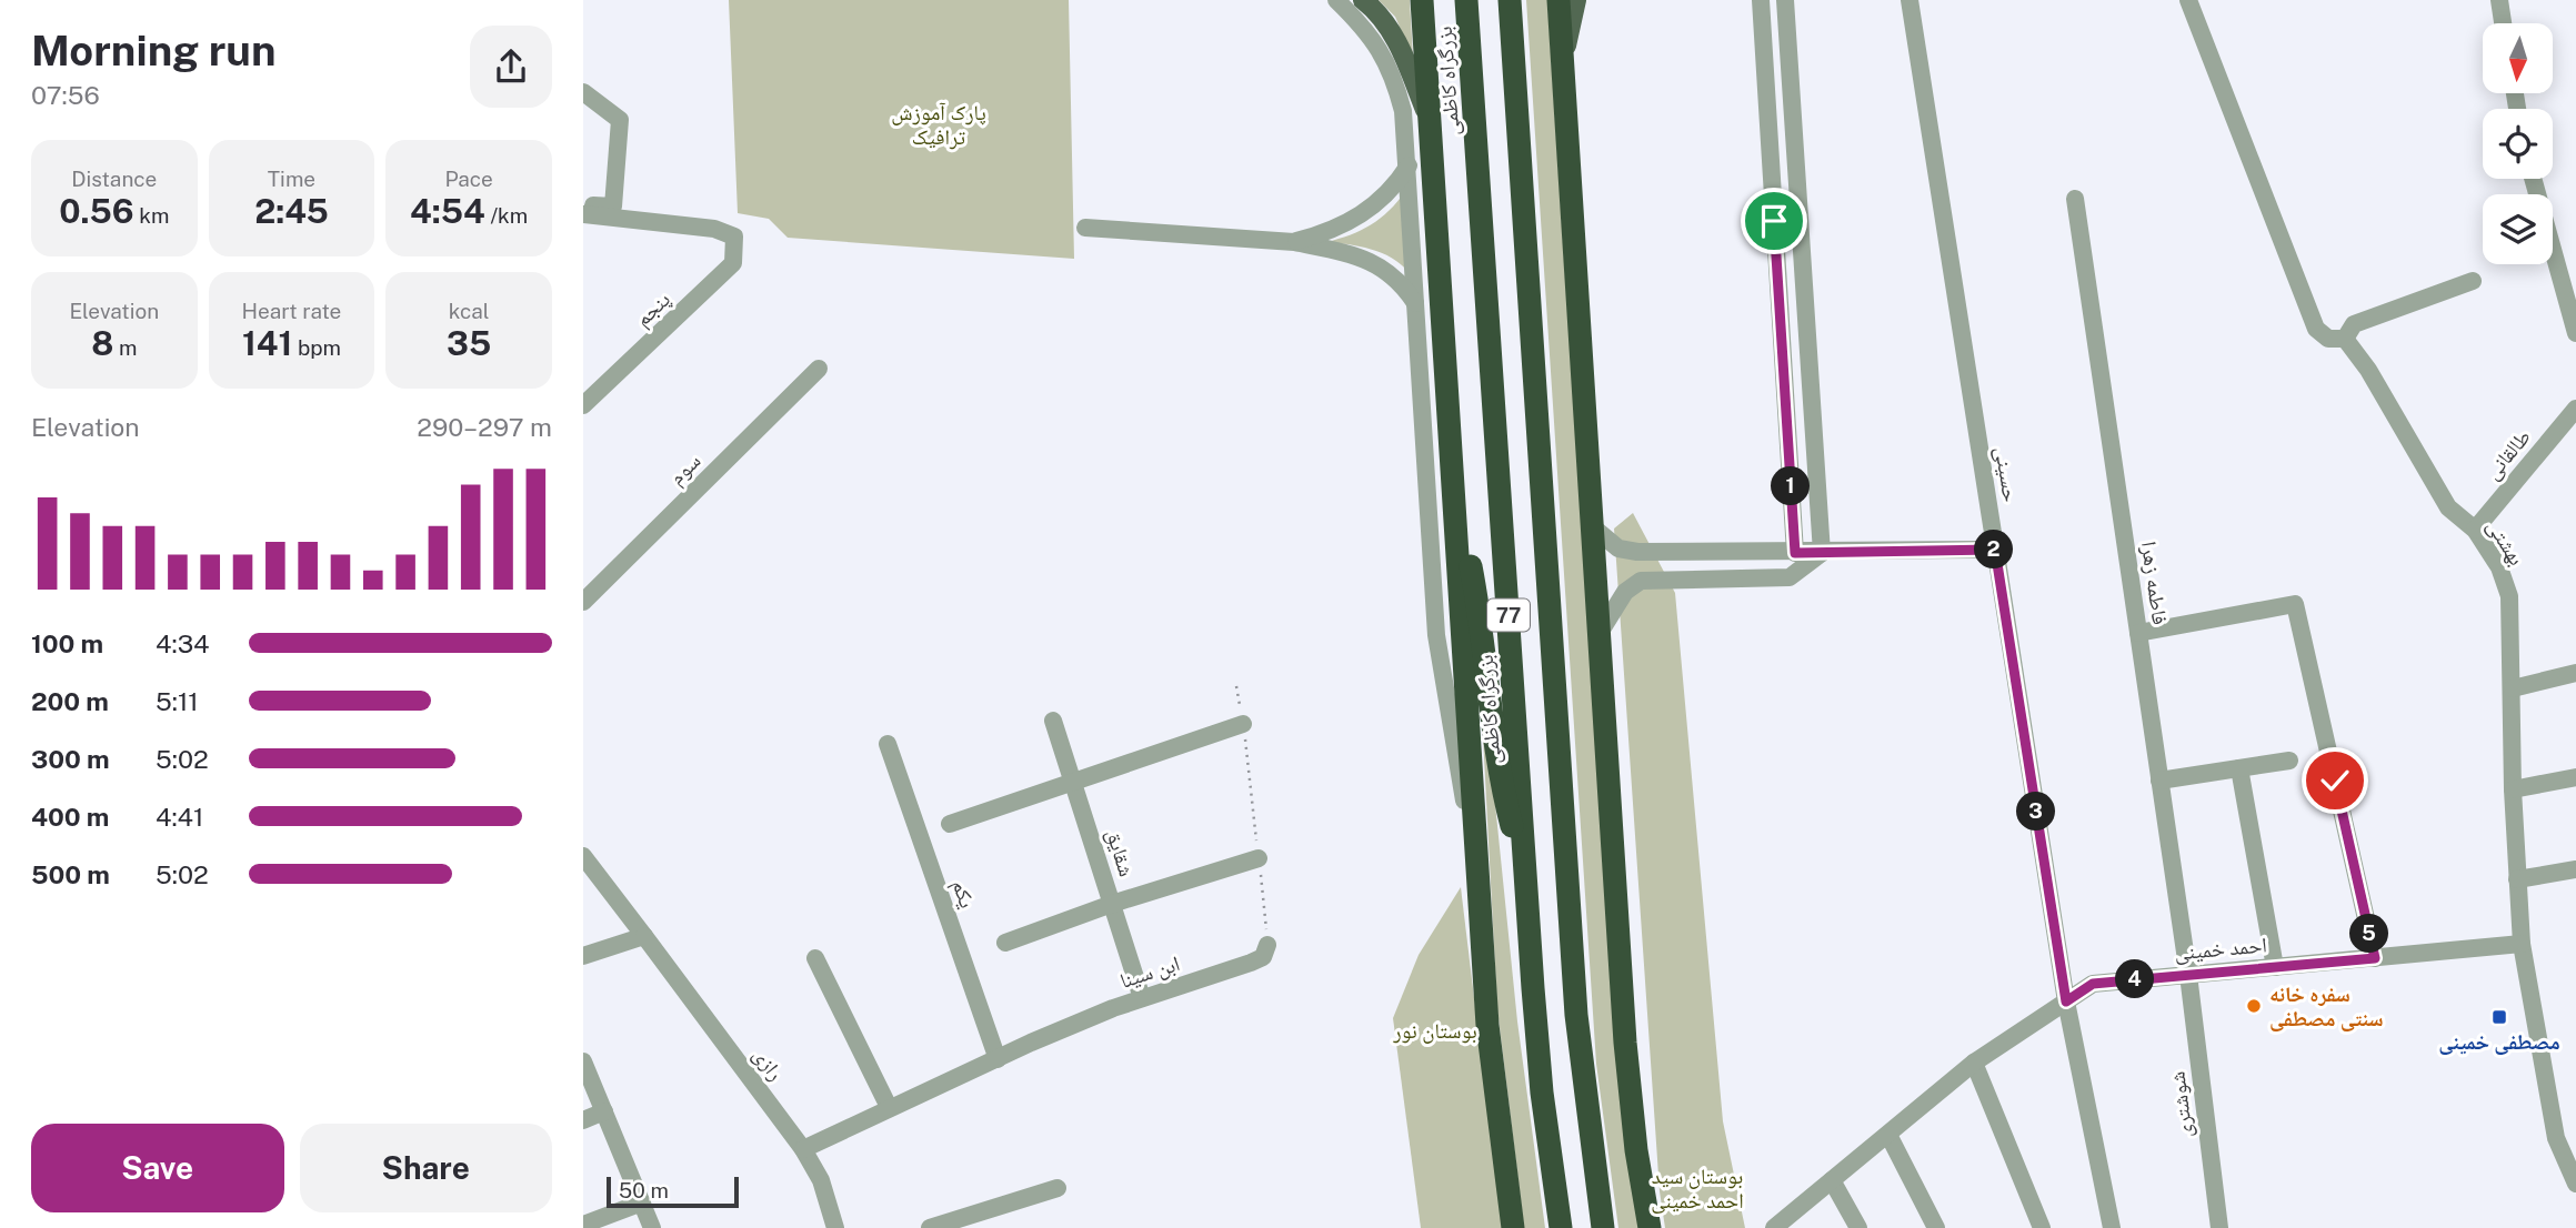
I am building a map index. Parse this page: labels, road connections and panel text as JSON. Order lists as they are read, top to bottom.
{
  "streets": {
    "highway": ["بزرگراه کاظمی", "77"],
    "street": [
      "پنجم",
      "طالقانی",
      "سوم",
      "حسینی",
      "بهشتی",
      "فاطمه زهرا",
      "شقایق",
      "یکم",
      "احمد خمینی",
      "ابن سینا",
      "رازی",
      "شوشتری"
    ]
  },
  "crossings": [
    ["طالقانی", "بهشتی"],
    ["حسینی", "احمد خمینی"],
    ["بهشتی", "احمد خمینی"],
    ["فاطمه زهرا", "احمد خمینی"],
    ["فاطمه زهرا", "شوشتری"],
    ["شقایق", "ابن سینا"],
    ["یکم", "ابن سینا"],
    ["احمد خمینی", "شوشتری"],
    ["ابن سینا", "رازی"]
  ],
  "parks": ["پارک آموزش ترافیک", "بوستان نور", "بوستان سید احمد خمینی"],
  "places": {
    "other": ["سفره خانه سنتی مصطفی"],
    "transit": ["مصطفی خمینی"]
  },
  "scale_bar": "50 m",
  "north": "bottom",
  "page": {
    "heading": ["Morning run", "07:56"],
    "stats": [
      ["Distance", "0.56 km"],
      ["Time", "2:45"],
      ["Pace", "4:54 /km"],
      ["Elevation", "8 m"],
      ["Heart rate", "141 bpm"],
      ["kcal", "35"]
    ],
    "chart": ["Elevation", "290–297 m"],
    "pins": [
      "1",
      "2",
      "3",
      "5",
      "4"
    ],
    "list": [
      {
        "name": "100 m",
        "note": "4:34"
      },
      {
        "name": "200 m",
        "note": "5:11"
      },
      {
        "name": "300 m",
        "note": "5:02"
      },
      {
        "name": "400 m",
        "note": "4:41"
      },
      {
        "name": "500 m",
        "note": "5:02"
      }
    ],
    "buttons": ["Save", "Share"],
    "scale": "50 m"
  }
}
